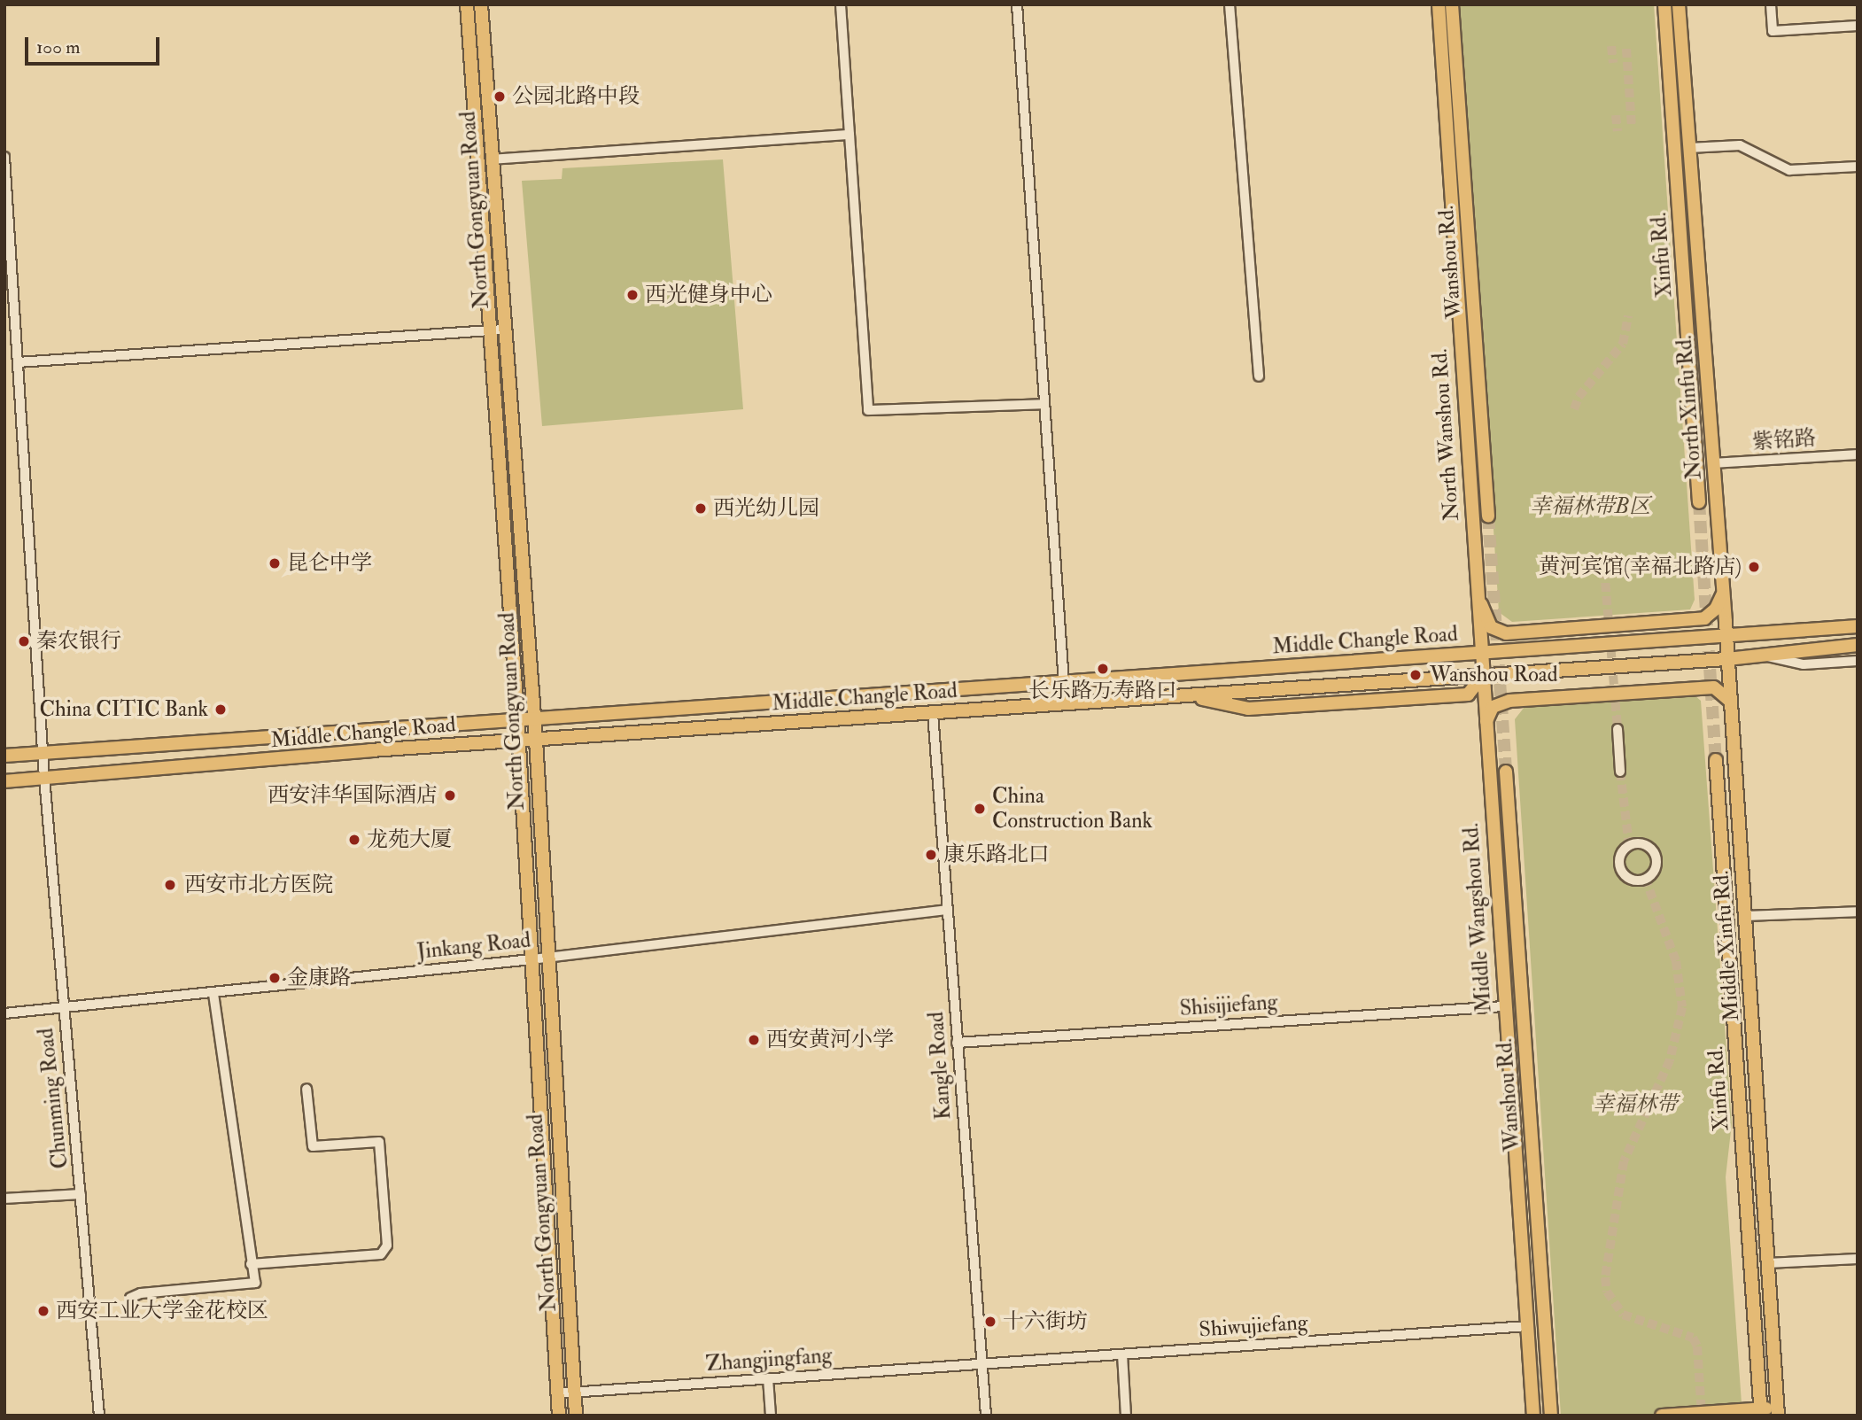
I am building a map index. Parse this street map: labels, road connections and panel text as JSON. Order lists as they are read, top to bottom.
{
  "streets": {
    "main road": [
      "North Gongyuan Road",
      "Xinfu Rd.",
      "Wanshou Rd.",
      "North Xinfu Rd.",
      "North Wanshou Rd.",
      "Middle Changle Road",
      "Middle Wangshou Rd.",
      "Middle Xinfu Rd."
    ],
    "street": [
      "紫铭路",
      "Jinkang Road",
      "Shisijiefang",
      "Kangle Road",
      "Chunming Road",
      "Shiwujiefang",
      "Zhangjingfang"
    ]
  },
  "crossings": [
    ["North Gongyuan Road", "Middle Changle Road"],
    ["North Gongyuan Road", "Jinkang Road"],
    ["North Gongyuan Road", "Zhangjingfang"],
    ["North Xinfu Rd.", "紫铭路"],
    ["North Xinfu Rd.", "Middle Changle Road"],
    ["North Xinfu Rd.", "Middle Xinfu Rd."],
    ["North Wanshou Rd.", "Middle Changle Road"],
    ["North Wanshou Rd.", "Middle Wangshou Rd."],
    ["Middle Changle Road", "Middle Wangshou Rd."],
    ["Middle Changle Road", "Middle Xinfu Rd."],
    ["Middle Changle Road", "Kangle Road"],
    ["Middle Changle Road", "Chunming Road"],
    ["Middle Wangshou Rd.", "Shisijiefang"],
    ["Middle Wangshou Rd.", "Shiwujiefang"],
    ["Jinkang Road", "Kangle Road"],
    ["Jinkang Road", "Chunming Road"],
    ["Shisijiefang", "Kangle Road"],
    ["Kangle Road", "Shiwujiefang"],
    ["Kangle Road", "Zhangjingfang"],
    ["Shiwujiefang", "Zhangjingfang"]
  ],
  "parks": ["幸福林带B区", "幸福林带"],
  "places": [
    "公园北路中段",
    "西光健身中心",
    "西光幼儿园",
    "昆仑中学",
    "黄河宾馆(幸福北路店)",
    "秦农银行",
    "长乐路万寿路口",
    "Wanshou Road",
    "China CITIC Bank",
    "西安沣华国际酒店",
    "China Construction Bank",
    "龙苑大厦",
    "康乐路北口",
    "西安市北方医院",
    "金康路",
    "西安黄河小学",
    "西安工业大学金花校区",
    "十六街坊"
  ],
  "scale_bar": "100 m"
}
